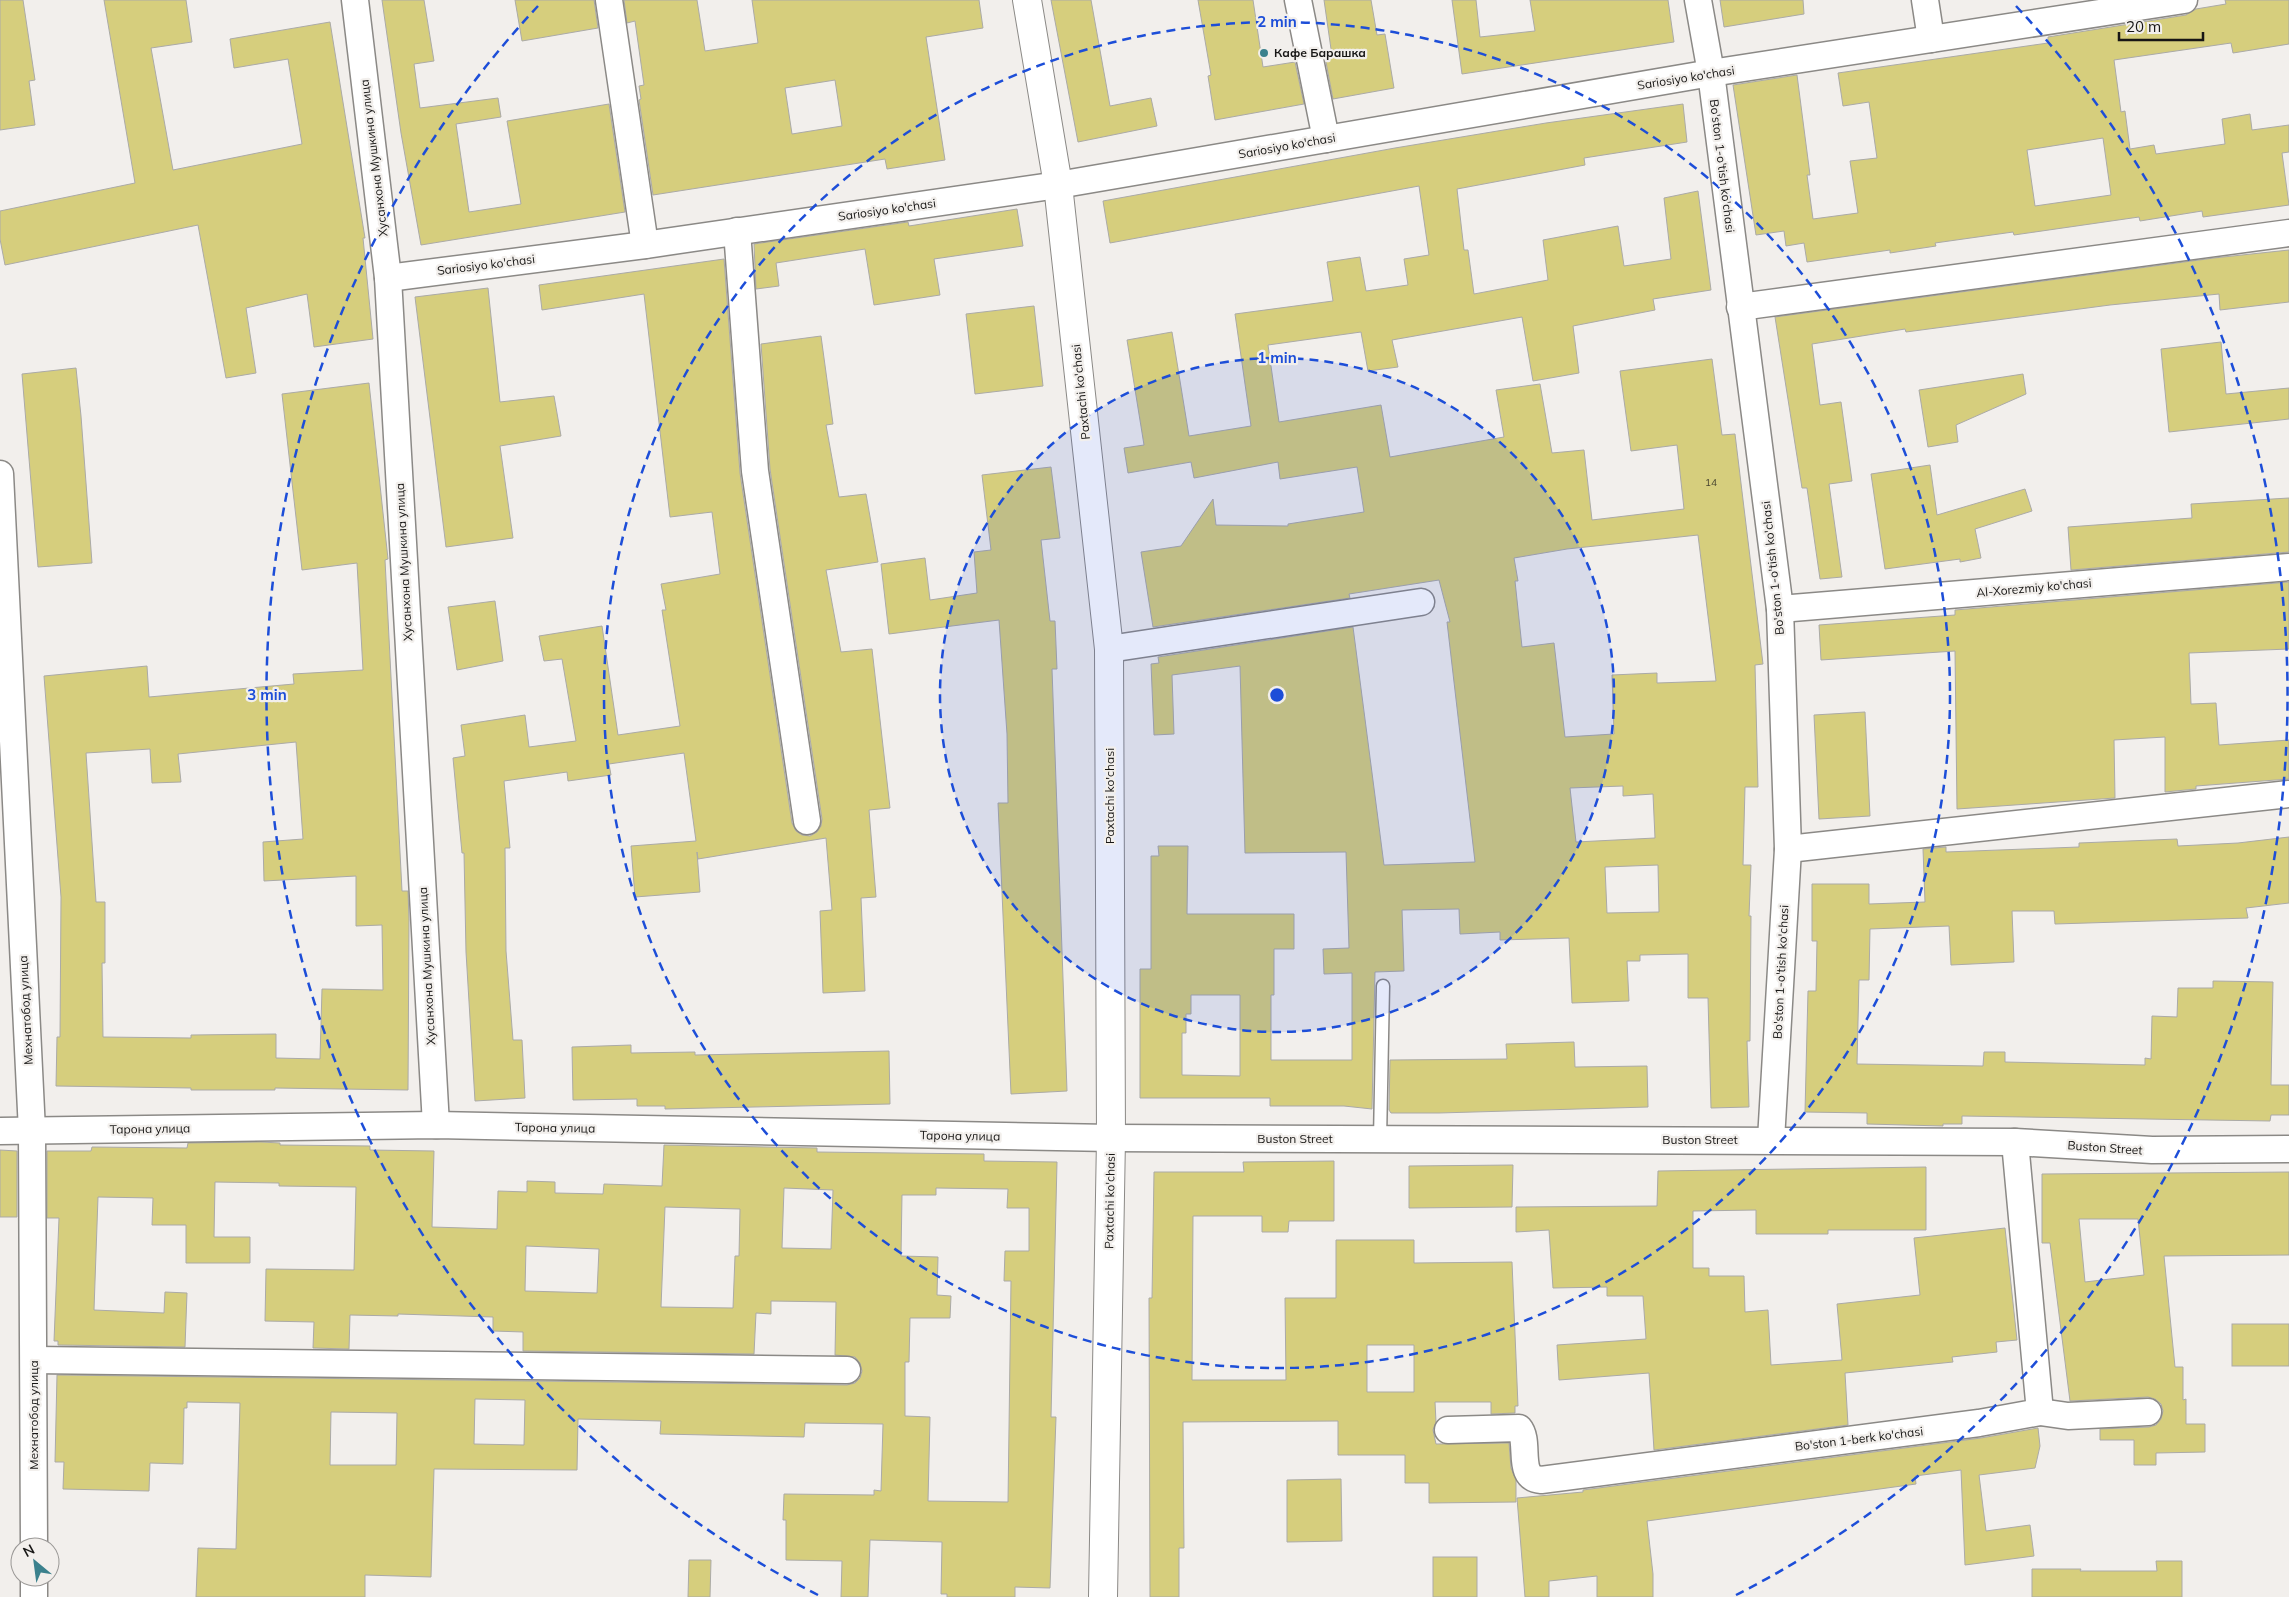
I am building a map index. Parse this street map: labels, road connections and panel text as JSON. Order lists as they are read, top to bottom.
{
  "streets": {
    "street": [
      "Sariosiyo ko'chasi",
      "Хусанхона Мушкина улица",
      "Bo'ston 1-o'tish ko'chasi",
      "Paxtachi ko'chasi",
      "Al-Xorezmiy ko'chasi",
      "Мехнатобод улица",
      "Тарона улица",
      "Buston Street",
      "Bo'ston 1-berk ko'chasi"
    ]
  },
  "crossings": [
    ["Sariosiyo ko'chasi", "Хусанхона Мушкина улица"],
    ["Sariosiyo ko'chasi", "Bo'ston 1-o'tish ko'chasi"],
    ["Sariosiyo ko'chasi", "Paxtachi ko'chasi"],
    ["Хусанхона Мушкина улица", "Тарона улица"],
    ["Bo'ston 1-o'tish ko'chasi", "Al-Xorezmiy ko'chasi"],
    ["Bo'ston 1-o'tish ko'chasi", "Buston Street"],
    ["Paxtachi ko'chasi", "Тарона улица"],
    ["Paxtachi ko'chasi", "Buston Street"],
    ["Мехнатобод улица", "Тарона улица"],
    ["Тарона улица", "Buston Street"]
  ],
  "places": ["Кафе Барашка"],
  "house_numbers": ["14"],
  "scale_bar": "20 m",
  "north": "top left",
  "rings": ["2 min", "1 min", "3 min"]
}
